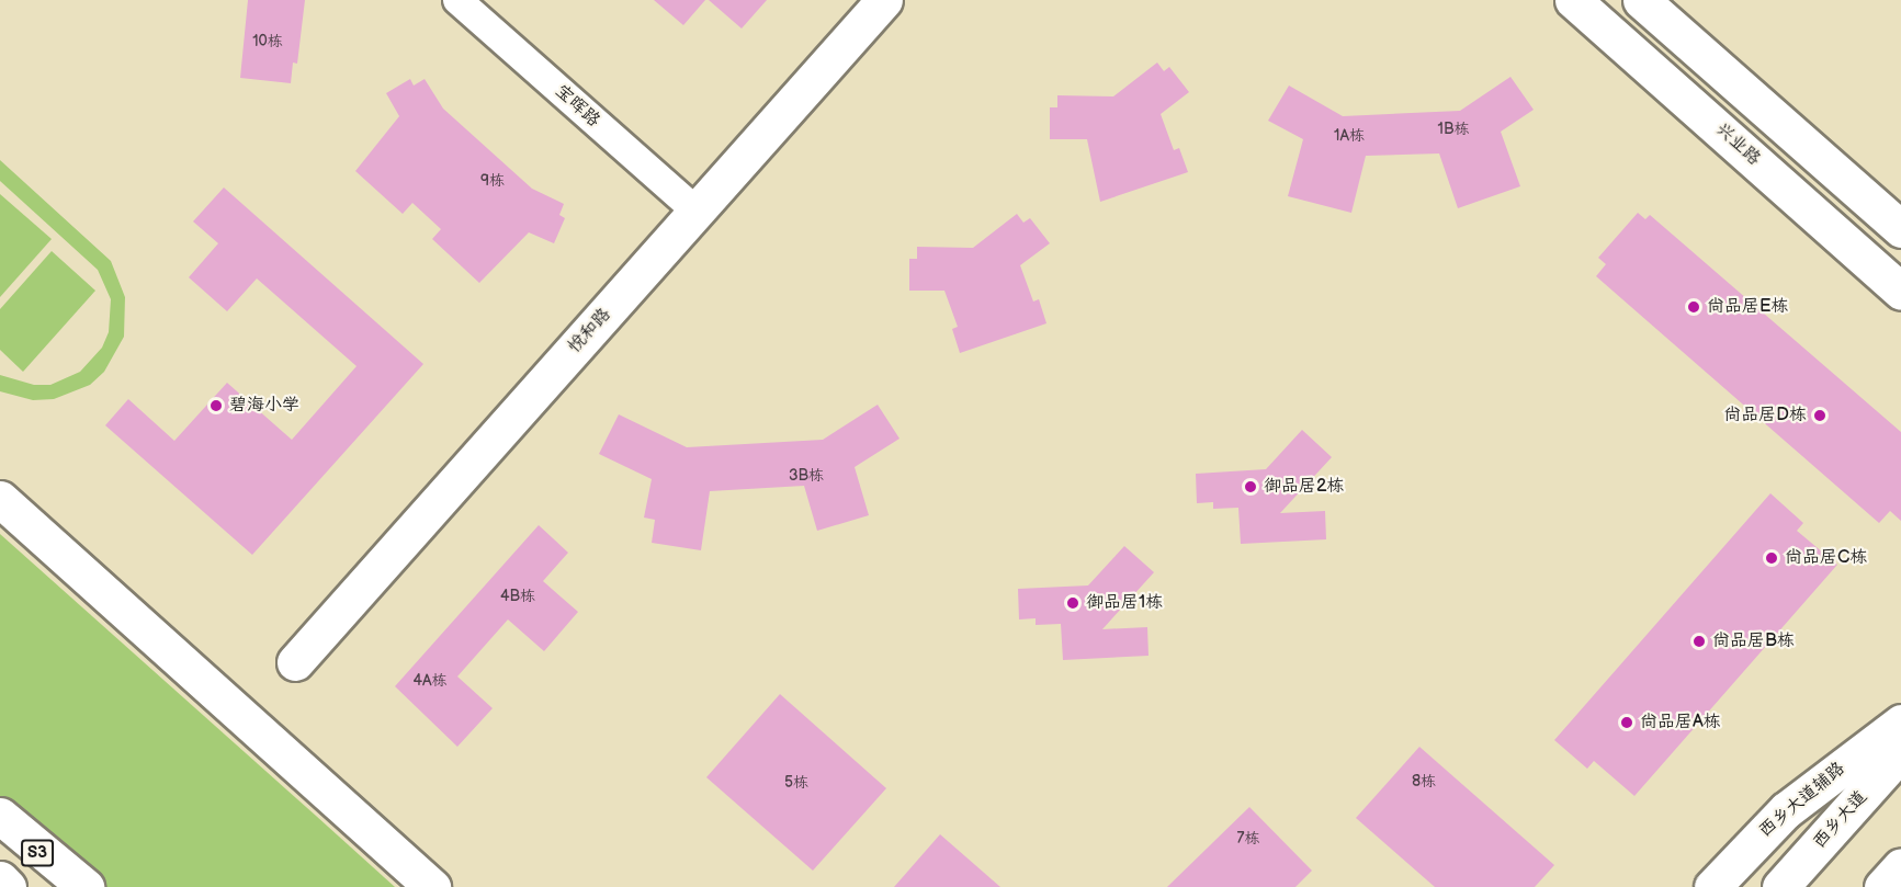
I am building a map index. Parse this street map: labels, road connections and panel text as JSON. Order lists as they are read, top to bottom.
{
  "streets": {
    "main road": [
      "兴业路",
      "悦和路",
      "西乡大道辅路",
      "西乡大道",
      "S3"
    ],
    "street": ["宝晖路"]
  },
  "crossings": [
    ["宝晖路", "悦和路"]
  ],
  "places": [
    "尚品居E栋",
    "碧海小学",
    "尚品居D栋",
    "御品居2栋",
    "尚品居C栋",
    "御品居1栋",
    "尚品居B栋",
    "尚品居A栋"
  ],
  "house_numbers": [
    "10栋",
    "1B栋",
    "1A栋",
    "9栋",
    "3B栋",
    "4B栋",
    "4A栋",
    "8栋",
    "5栋",
    "7栋"
  ]
}
